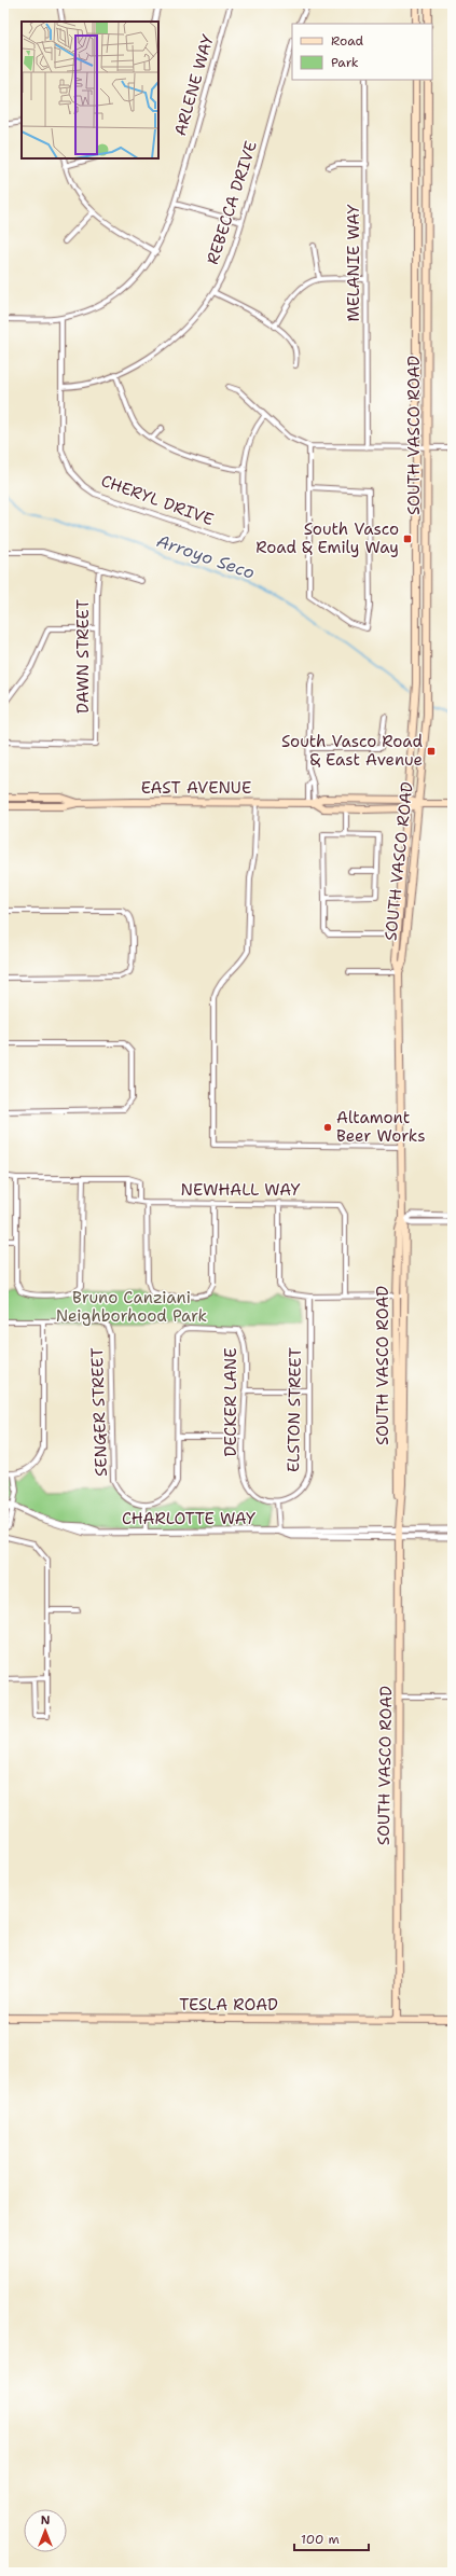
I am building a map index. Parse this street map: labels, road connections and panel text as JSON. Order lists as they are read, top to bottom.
{
  "streets": {
    "main road": ["SOUTH VASCO ROAD", "EAST AVENUE", "TESLA ROAD"],
    "street": [
      "ARLENE WAY",
      "REBECCA DRIVE",
      "MELANIE WAY",
      "CHERYL DRIVE",
      "DAWN STREET",
      "NEWHALL WAY",
      "DECKER LANE",
      "ELSTON STREET",
      "SENGER STREET",
      "CHARLOTTE WAY"
    ]
  },
  "crossings": [
    ["ARLENE WAY", "CHERYL DRIVE"],
    ["REBECCA DRIVE", "CHERYL DRIVE"],
    ["SOUTH VASCO ROAD", "EAST AVENUE"],
    ["SOUTH VASCO ROAD", "CHARLOTTE WAY"],
    ["SOUTH VASCO ROAD", "TESLA ROAD"],
    ["DECKER LANE", "ELSTON STREET"],
    ["DECKER LANE", "SENGER STREET"]
  ],
  "water": ["Arroyo Seco"],
  "parks": ["Bruno Canziani Neighborhood Park"],
  "places": {
    "transit": ["South Vasco Road & Emily Way", "South Vasco Road & East Avenue"],
    "other": ["Altamont Beer Works"]
  },
  "legend": ["Road", "Park"],
  "scale_bar": "100 m",
  "north": "top"
}
